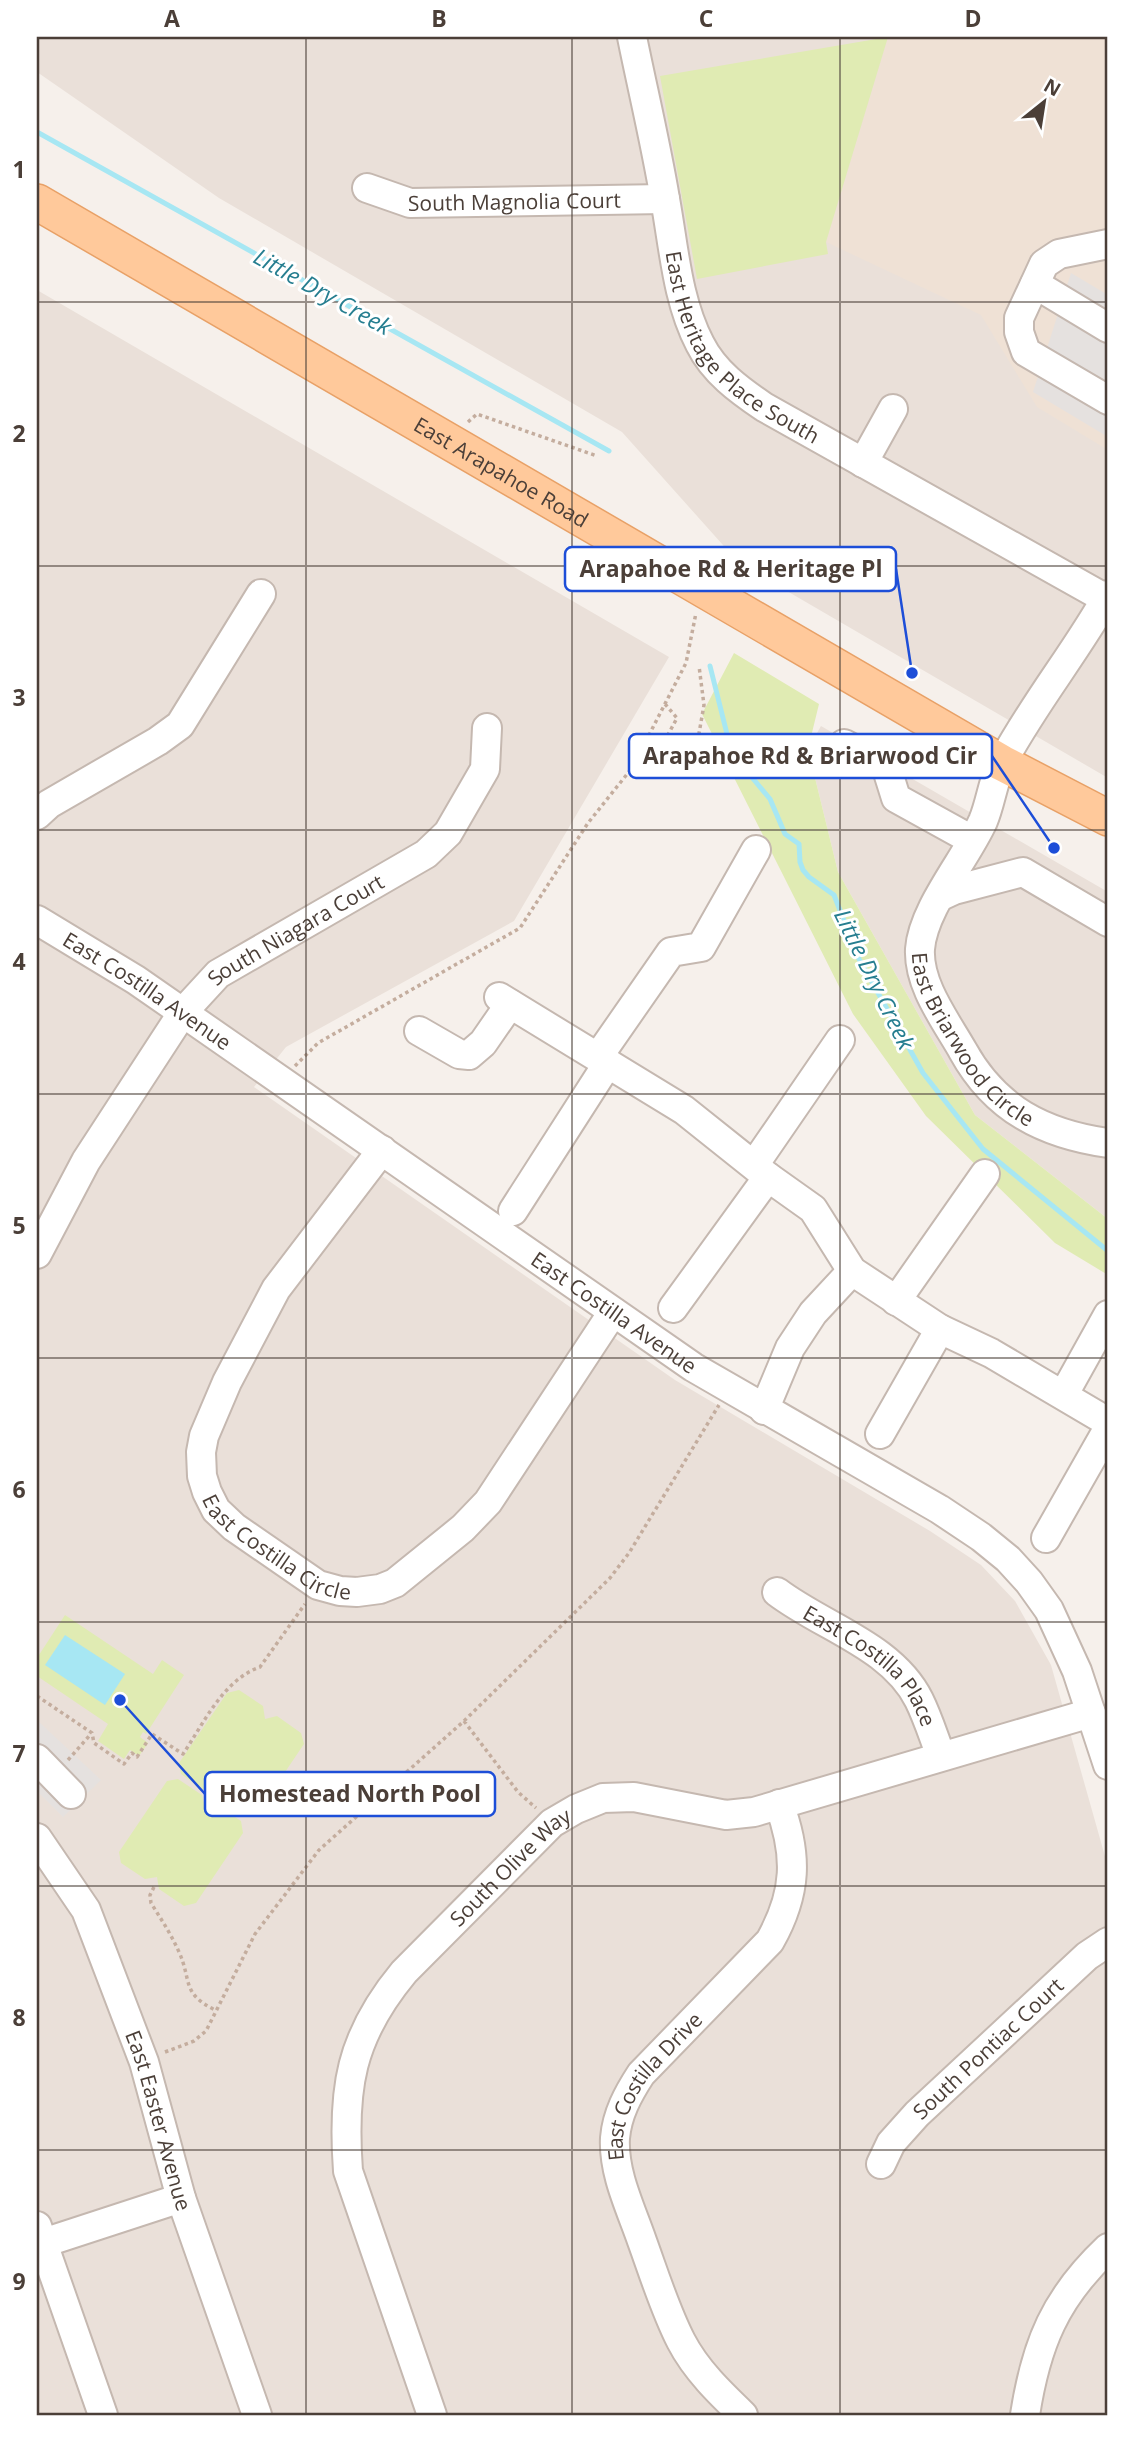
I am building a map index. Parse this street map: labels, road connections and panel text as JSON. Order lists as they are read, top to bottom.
{
  "streets": {
    "main road": ["East Arapahoe Road"],
    "street": [
      "South Magnolia Court",
      "East Heritage Place South",
      "South Niagara Court",
      "East Costilla Avenue",
      "East Briarwood Circle",
      "East Costilla Circle",
      "East Costilla Place",
      "South Olive Way",
      "South Pontiac Court",
      "East Costilla Drive",
      "East Easter Avenue"
    ]
  },
  "crossings": [
    ["South Magnolia Court", "East Heritage Place South"],
    ["East Heritage Place South", "East Arapahoe Road"],
    ["East Heritage Place South", "East Briarwood Circle"],
    ["East Arapahoe Road", "East Briarwood Circle"],
    ["South Niagara Court", "East Costilla Avenue"],
    ["East Costilla Avenue", "East Costilla Circle"],
    ["East Costilla Avenue", "South Olive Way"],
    ["East Costilla Place", "South Olive Way"],
    ["South Olive Way", "East Costilla Drive"]
  ],
  "water": ["Little Dry Creek"],
  "places": ["Arapahoe Rd & Heritage Pl", "Arapahoe Rd & Briarwood Cir", "Homestead North Pool"],
  "north": "top right",
  "grid": {
    "columns": [
      "A",
      "B",
      "C",
      "D"
    ],
    "rows": [
      "1",
      "2",
      "3",
      "4",
      "5",
      "6",
      "7",
      "8",
      "9"
    ]
  }
}
